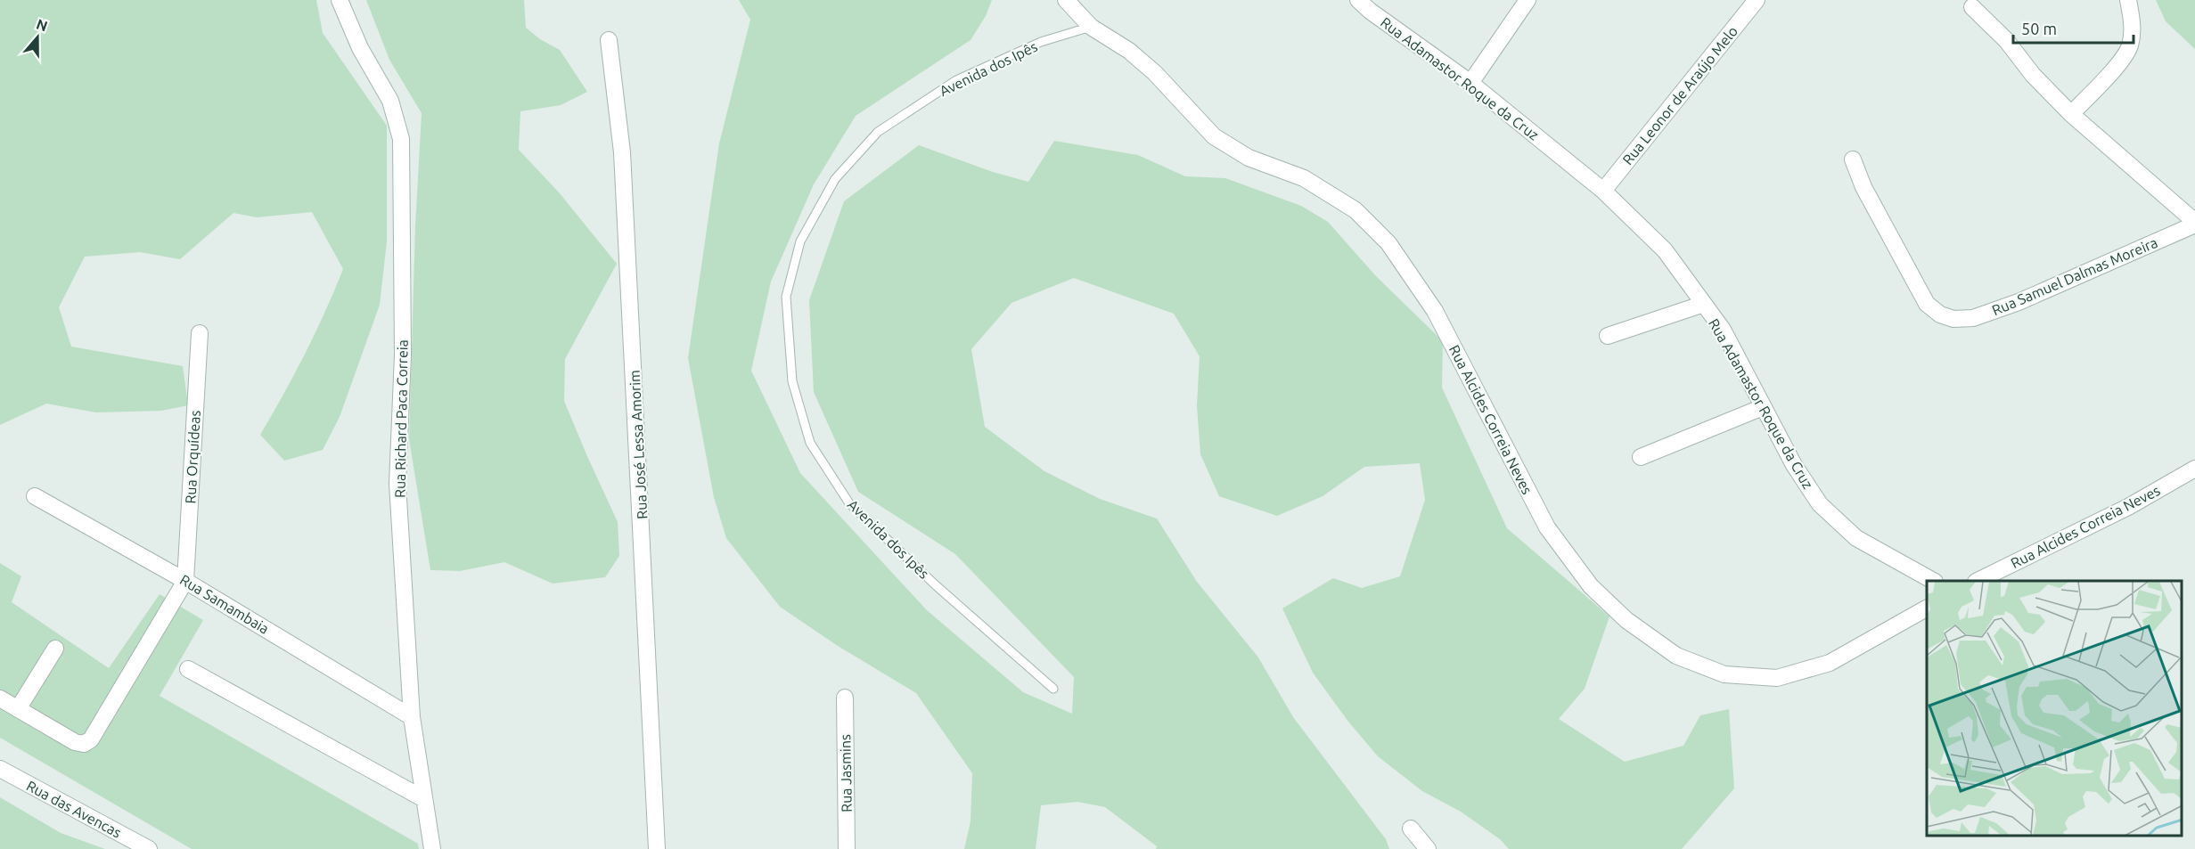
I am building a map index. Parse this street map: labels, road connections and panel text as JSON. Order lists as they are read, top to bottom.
{
  "streets": {
    "street": [
      "Rua Adamastor Roque da Cruz",
      "Rua Leonor de Araújo Melo",
      "Rua Samuel Dalmas Moreira",
      "Rua Richard Paca Correia",
      "Rua Alcides Correia Neves",
      "Rua José Lessa Amorim",
      "Rua Orquídeas",
      "Rua Samambaia",
      "Rua Jasmins",
      "Rua das Avencas"
    ],
    "lane": ["Avenida dos Ipês"]
  },
  "crossings": [
    ["Avenida dos Ipês", "Rua Alcides Correia Neves"],
    ["Rua Adamastor Roque da Cruz", "Rua Leonor de Araújo Melo"],
    ["Rua Richard Paca Correia", "Rua Samambaia"],
    ["Rua Orquídeas", "Rua Samambaia"]
  ],
  "scale_bar": "50 m",
  "north": "top"
}
